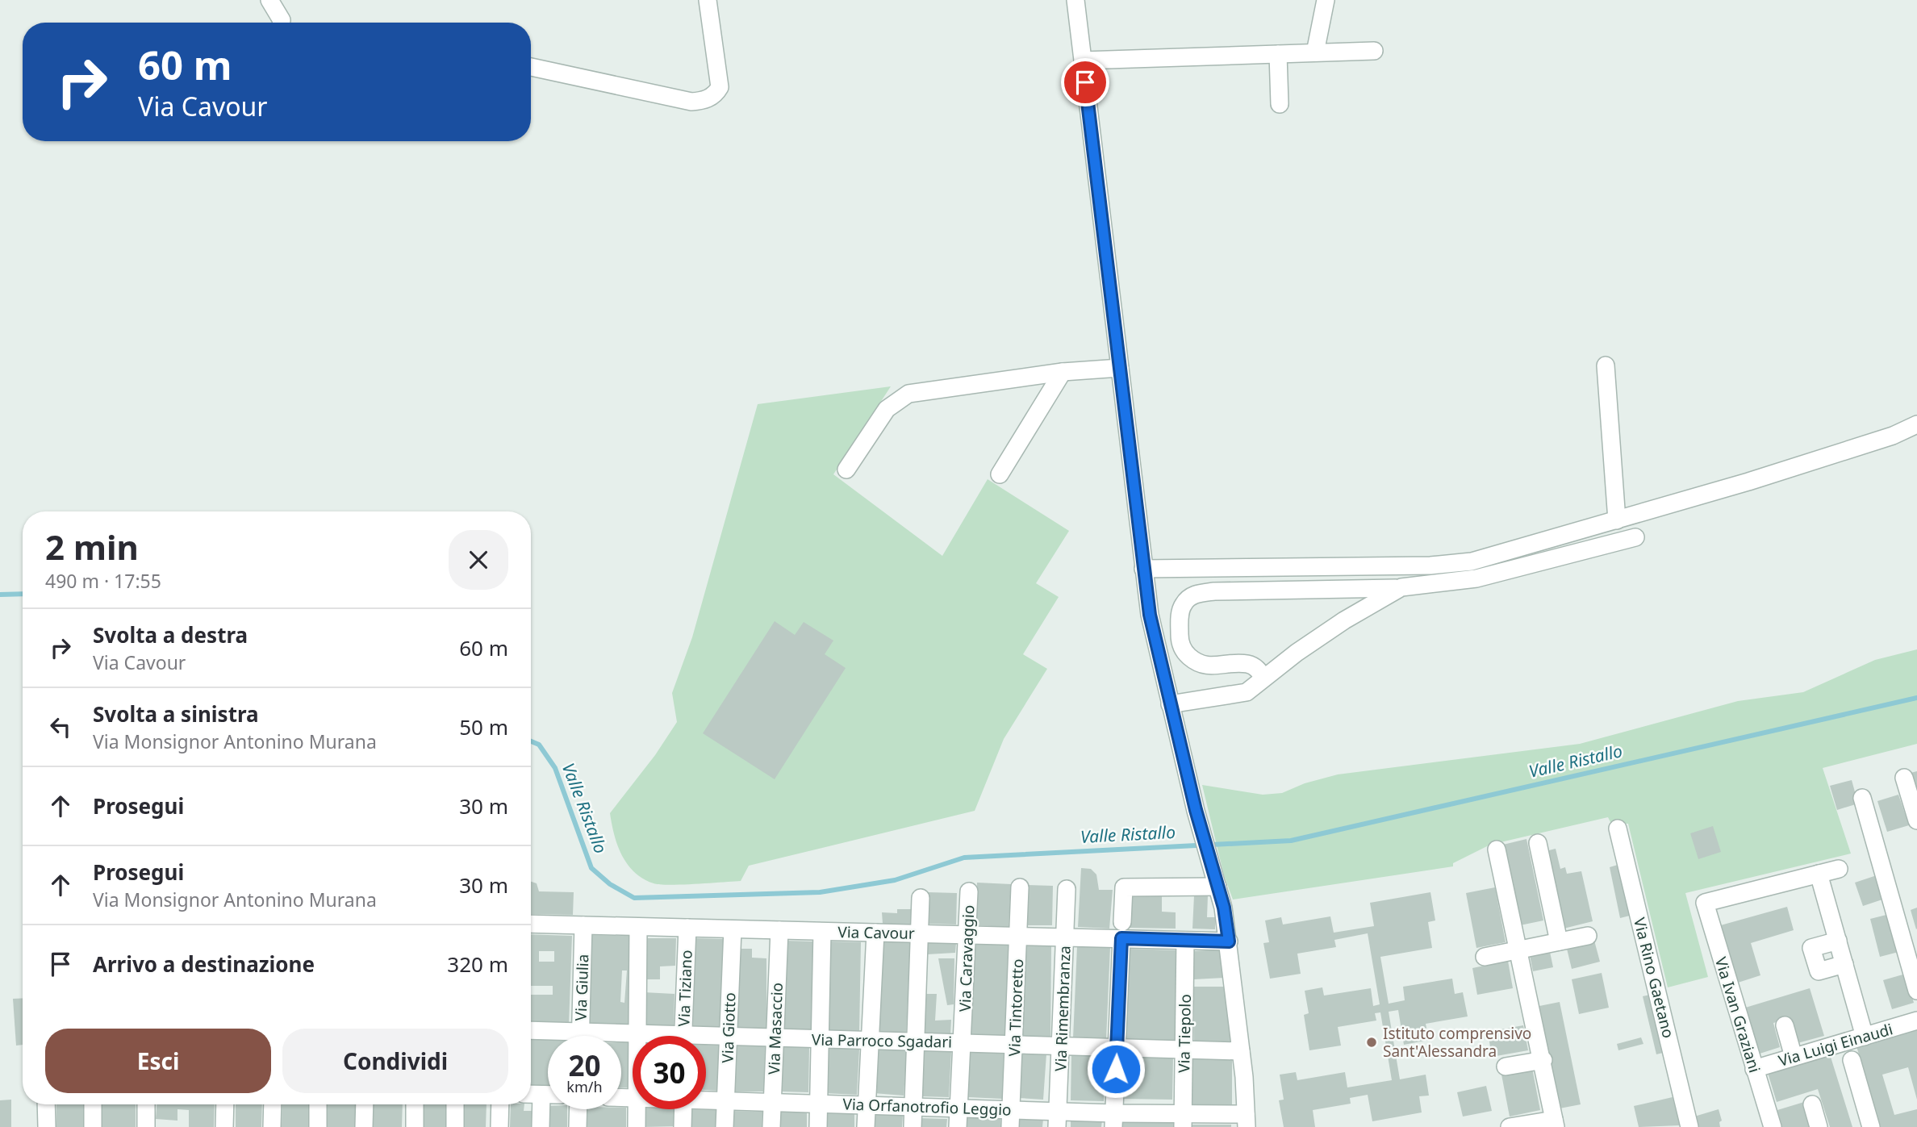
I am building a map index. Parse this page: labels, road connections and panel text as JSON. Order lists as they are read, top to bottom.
{
  "streets": {
    "street": [
      "Via Cavour",
      "Via Caravaggio",
      "Via Rino Gaetano",
      "Via Giulia",
      "Via Tiziano",
      "Via Tintoretto",
      "Via Rimembranza",
      "Via Ivan Graziani",
      "Via Giotto",
      "Via Masaccio",
      "Via Tiepolo",
      "Via Parroco Sgadari",
      "Via Luigi Einaudi",
      "Via Orfanotrofio Leggio"
    ]
  },
  "crossings": [
    ["Via Cavour", "Via Caravaggio"],
    ["Via Cavour", "Via Giulia"],
    ["Via Cavour", "Via Tiziano"],
    ["Via Cavour", "Via Tintoretto"],
    ["Via Cavour", "Via Rimembranza"],
    ["Via Cavour", "Via Giotto"],
    ["Via Cavour", "Via Masaccio"],
    ["Via Cavour", "Via Tiepolo"],
    ["Via Caravaggio", "Via Parroco Sgadari"],
    ["Via Caravaggio", "Via Orfanotrofio Leggio"],
    ["Via Giulia", "Via Parroco Sgadari"],
    ["Via Tintoretto", "Via Parroco Sgadari"],
    ["Via Tintoretto", "Via Orfanotrofio Leggio"],
    ["Via Rimembranza", "Via Parroco Sgadari"],
    ["Via Rimembranza", "Via Orfanotrofio Leggio"],
    ["Via Ivan Graziani", "Via Luigi Einaudi"],
    ["Via Giotto", "Via Parroco Sgadari"],
    ["Via Giotto", "Via Orfanotrofio Leggio"],
    ["Via Masaccio", "Via Parroco Sgadari"],
    ["Via Masaccio", "Via Orfanotrofio Leggio"],
    ["Via Tiepolo", "Via Parroco Sgadari"],
    ["Via Tiepolo", "Via Orfanotrofio Leggio"]
  ],
  "water": ["Valle Ristallo"],
  "places": ["Istituto comprensivo Sant'Alessandra"],
  "page": {
    "turn": ["60 m", "Via Cavour"],
    "heading": ["2 min", "490 m · 17:55"],
    "list": [
      {
        "name": "Svolta a destra",
        "note": "Via Cavour",
        "value": "60 m"
      },
      {
        "name": "Svolta a sinistra",
        "note": "Via Monsignor Antonino Murana",
        "value": "50 m"
      },
      {
        "name": "Prosegui",
        "value": "30 m"
      },
      {
        "name": "Prosegui",
        "note": "Via Monsignor Antonino Murana",
        "value": "30 m"
      },
      {
        "name": "Arrivo a destinazione",
        "value": "320 m"
      }
    ],
    "buttons": ["Esci", "Condividi"],
    "speed": "20 km/h",
    "limit": "30"
  }
}
